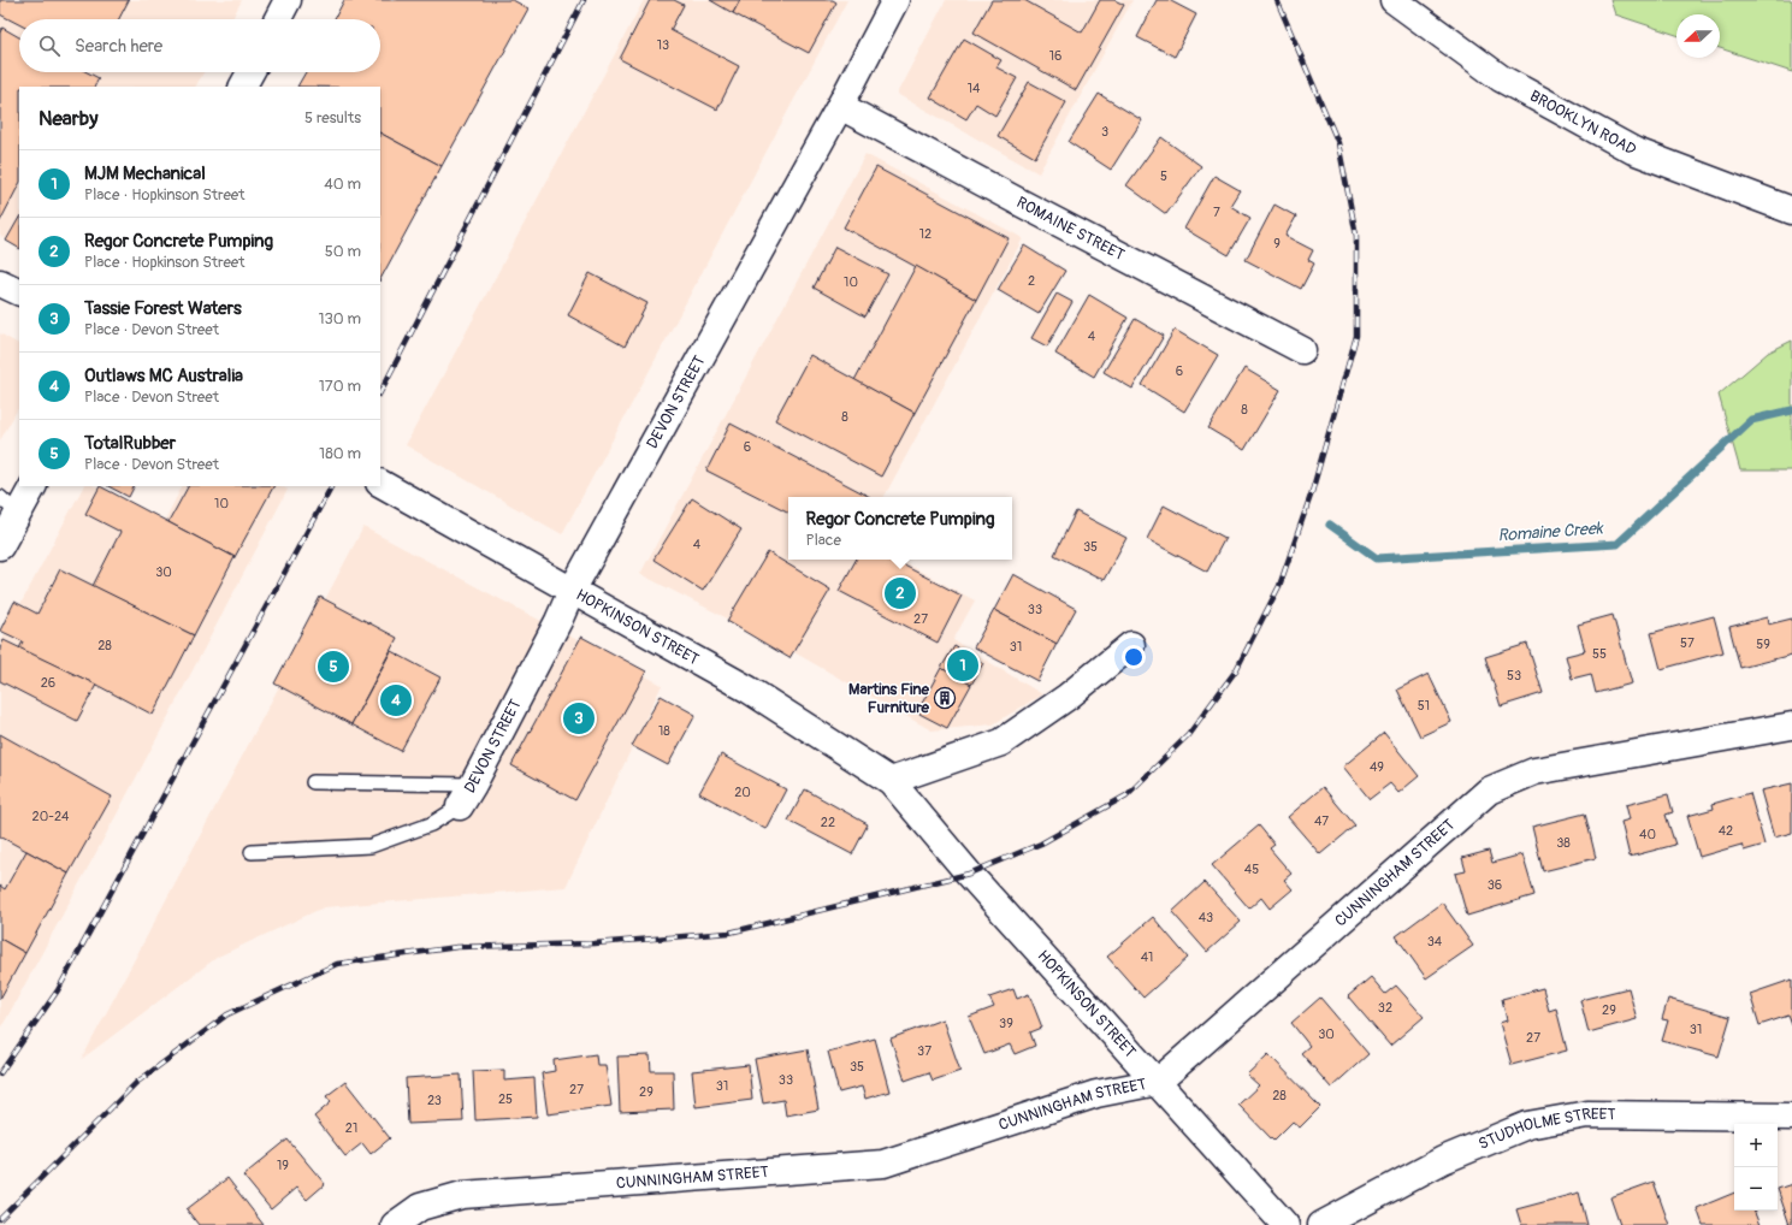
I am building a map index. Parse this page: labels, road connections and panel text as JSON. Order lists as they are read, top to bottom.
{
  "streets": {
    "street": [
      "BROOKLYN ROAD",
      "ROMAINE STREET",
      "DEVON STREET",
      "HOPKINSON STREET",
      "CUNNINGHAM STREET",
      "STUDHOLME STREET"
    ]
  },
  "crossings": [
    ["ROMAINE STREET", "DEVON STREET"],
    ["DEVON STREET", "HOPKINSON STREET"],
    ["HOPKINSON STREET", "CUNNINGHAM STREET"]
  ],
  "water": ["Romaine Creek"],
  "places": {
    "building": ["Martins Fine Furniture"]
  },
  "house_numbers": [
    "13",
    "16",
    "14",
    "3",
    "5",
    "7",
    "12",
    "9",
    "2",
    "10",
    "4",
    "6",
    "8",
    "8",
    "6",
    "10",
    "4",
    "35",
    "30",
    "33",
    "27",
    "57",
    "59",
    "28",
    "31",
    "55",
    "53",
    "26",
    "51",
    "18",
    "49",
    "20",
    "20-24",
    "47",
    "22",
    "42",
    "40",
    "38",
    "45",
    "36",
    "43",
    "34",
    "41",
    "32",
    "29",
    "39",
    "31",
    "30",
    "27",
    "37",
    "35",
    "33",
    "31",
    "27",
    "29",
    "28",
    "25",
    "23",
    "21",
    "19"
  ],
  "north": "left",
  "page": {
    "search": "Search here",
    "heading": ["Nearby", "5 results"],
    "list": [
      {
        "mark": "1",
        "name": "MJM Mechanical",
        "note": "Place · Hopkinson Street",
        "value": "40 m"
      },
      {
        "mark": "2",
        "name": "Regor Concrete Pumping",
        "note": "Place · Hopkinson Street",
        "value": "50 m"
      },
      {
        "mark": "3",
        "name": "Tassie Forest Waters",
        "note": "Place · Devon Street",
        "value": "130 m"
      },
      {
        "mark": "4",
        "name": "Outlaws MC Australia",
        "note": "Place · Devon Street",
        "value": "170 m"
      },
      {
        "mark": "5",
        "name": "TotalRubber",
        "note": "Place · Devon Street",
        "value": "180 m"
      }
    ],
    "popup": ["Regor Concrete Pumping", "Place"],
    "pins": [
      "2",
      "1",
      "5",
      "4",
      "3"
    ],
    "map_buttons": ["+", "−"]
  }
}
